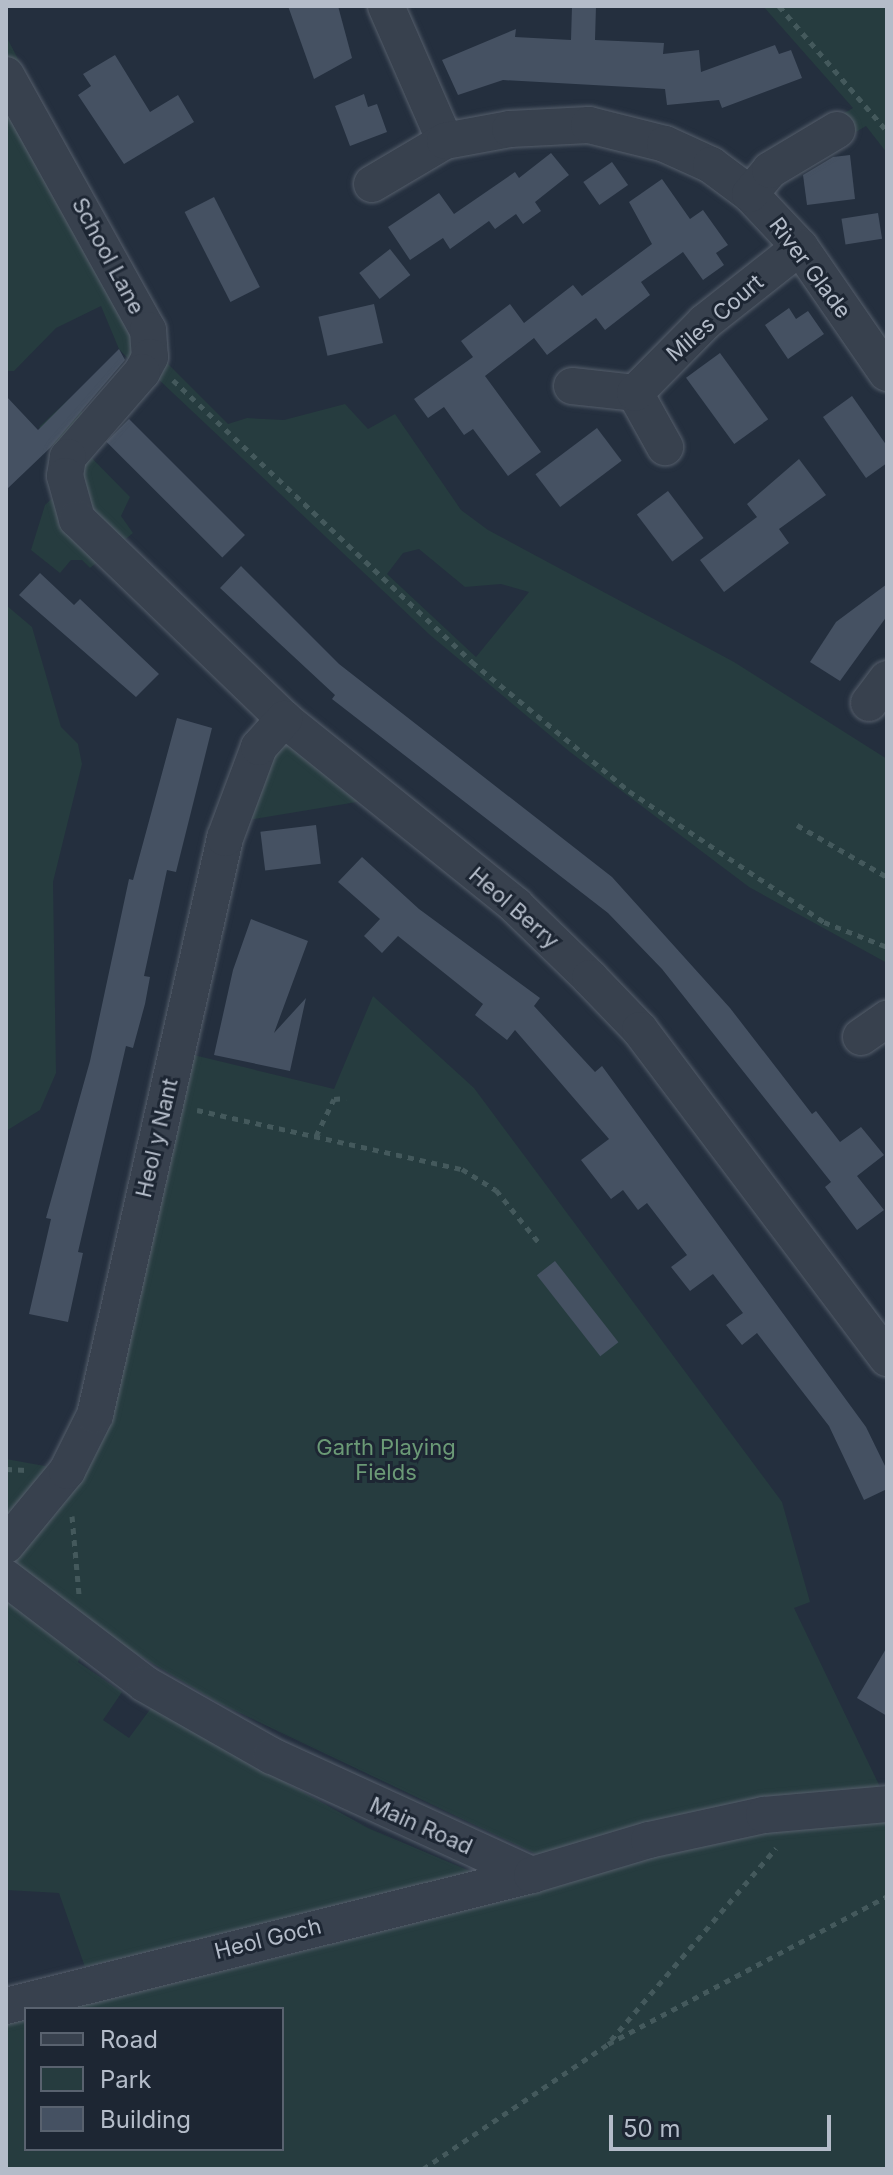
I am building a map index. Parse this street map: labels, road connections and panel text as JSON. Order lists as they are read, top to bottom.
{
  "streets": {
    "street": [
      "School Lane",
      "River Glade",
      "Miles Court",
      "Heol Berry",
      "Heol y Nant",
      "Main Road",
      "Heol Goch"
    ]
  },
  "crossings": [
    ["School Lane", "Heol Berry"],
    ["River Glade", "Miles Court"],
    ["Heol Berry", "Heol y Nant"],
    ["Main Road", "Heol Goch"]
  ],
  "parks": ["Garth Playing Fields"],
  "legend": ["Road", "Park", "Building"],
  "scale_bar": "50 m"
}
